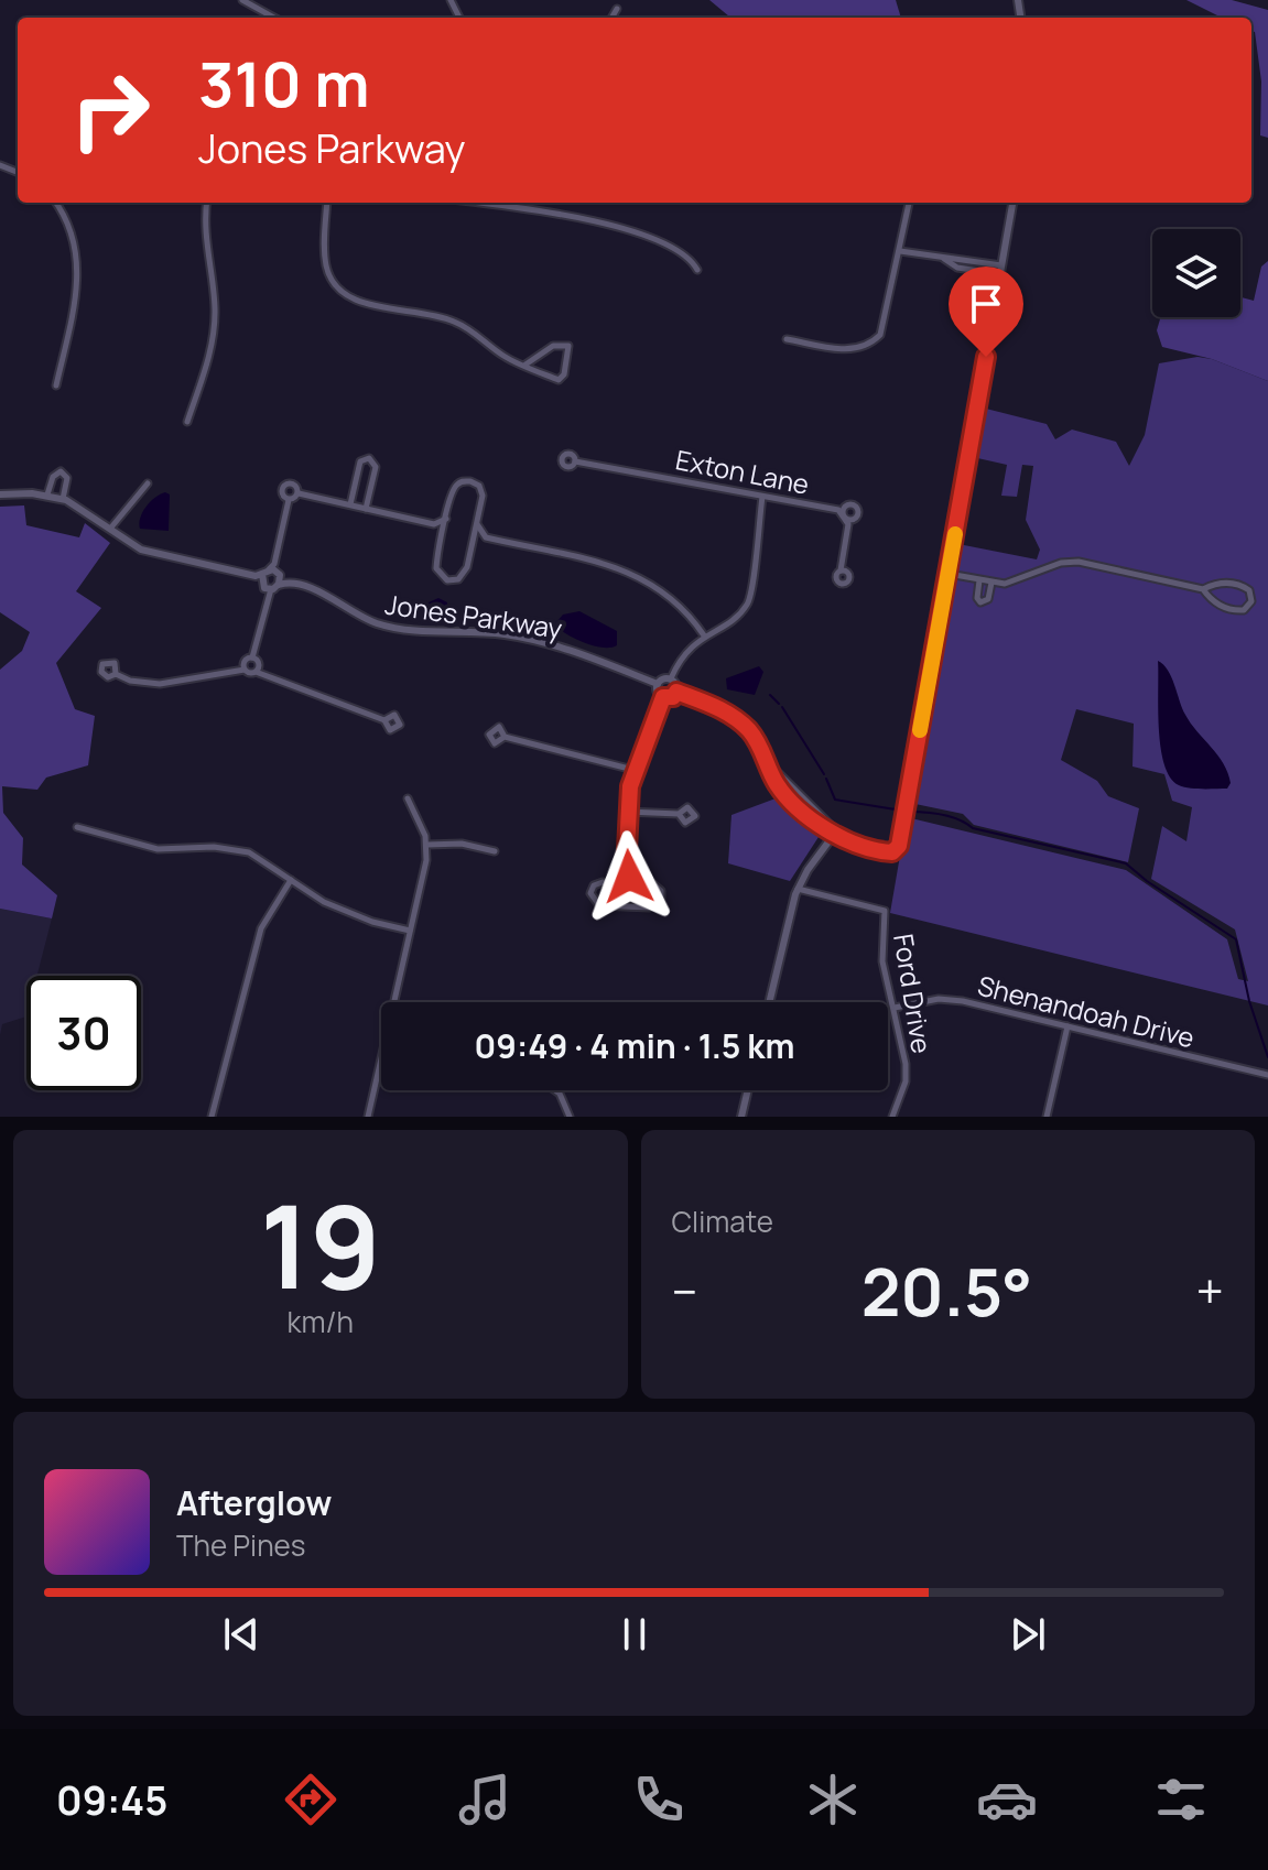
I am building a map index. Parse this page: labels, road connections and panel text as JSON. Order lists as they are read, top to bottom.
{
  "streets": {
    "street": [
      "Exton Lane",
      "Jones Parkway",
      "Ford Drive",
      "Shenandoah Drive"
    ]
  },
  "crossings": [
    ["Ford Drive", "Shenandoah Drive"]
  ],
  "page": {
    "turn": ["310 m", "Jones Parkway"],
    "limit": "30",
    "trip": "09:49 · 4 min · 1.5 km",
    "tile": [
      ["19", "km/h"],
      "Climate"
    ],
    "heat": ["−", "20.5°", "+"],
    "song": ["Afterglow", "The Pines"],
    "tabs": "09:45"
  }
}
